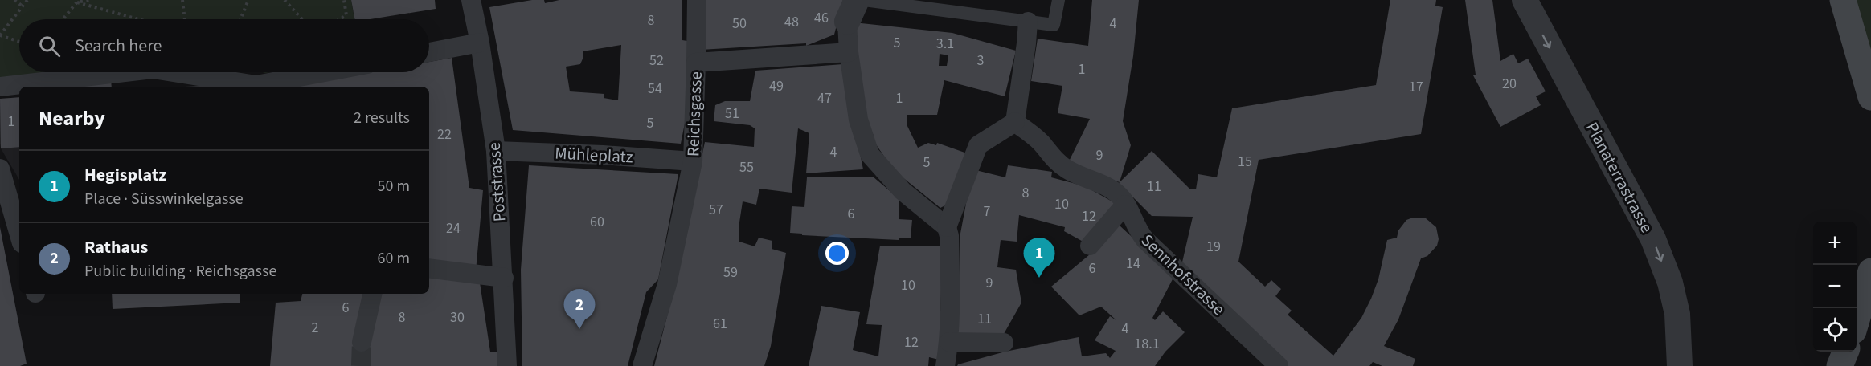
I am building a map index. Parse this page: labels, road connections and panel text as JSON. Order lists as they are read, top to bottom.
{
  "streets": {
    "street": [
      "Reichsgasse",
      "Mühleplatz",
      "Planaterrastrasse",
      "Poststrasse",
      "Sennhofstrasse"
    ]
  },
  "crossings": [
    ["Reichsgasse", "Mühleplatz"],
    ["Mühleplatz", "Poststrasse"]
  ],
  "one_way": ["Planaterrastrasse"],
  "house_numbers": [
    "46",
    "8",
    "48",
    "50",
    "4",
    "5",
    "3.1",
    "52",
    "3",
    "1",
    "20",
    "49",
    "17",
    "54",
    "47",
    "1",
    "51",
    "1",
    "5",
    "22",
    "4",
    "9",
    "15",
    "5",
    "55",
    "11",
    "8",
    "10",
    "57",
    "7",
    "6",
    "12",
    "60",
    "24",
    "19",
    "14",
    "6",
    "59",
    "9",
    "10",
    "6",
    "8",
    "30",
    "11",
    "61",
    "2",
    "4",
    "12",
    "18.1"
  ],
  "page": {
    "search": "Search here",
    "heading": ["Nearby", "2 results"],
    "list": [
      {
        "mark": "1",
        "name": "Hegisplatz",
        "note": "Place · Süsswinkelgasse",
        "value": "50 m"
      },
      {
        "mark": "2",
        "name": "Rathaus",
        "note": "Public building · Reichsgasse",
        "value": "60 m"
      }
    ],
    "map_buttons": ["+", "−"],
    "pins": ["1", "2"]
  }
}
